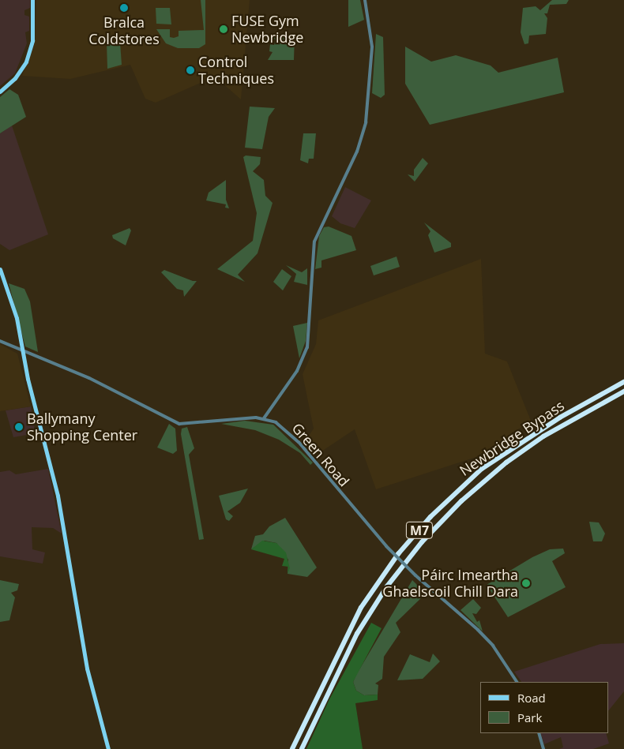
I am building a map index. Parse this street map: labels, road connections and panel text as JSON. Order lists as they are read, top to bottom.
{
  "streets": {
    "highway": ["Newbridge Bypass", "M7"],
    "street": ["Green Road"]
  },
  "places": [
    "Bralca Coldstores",
    "FUSE Gym Newbridge",
    "Control Techniques",
    "Ballymany Shopping Center",
    "Páirc Imeartha Ghaelscoil Chill Dara"
  ],
  "legend": ["Road", "Park"]
}
